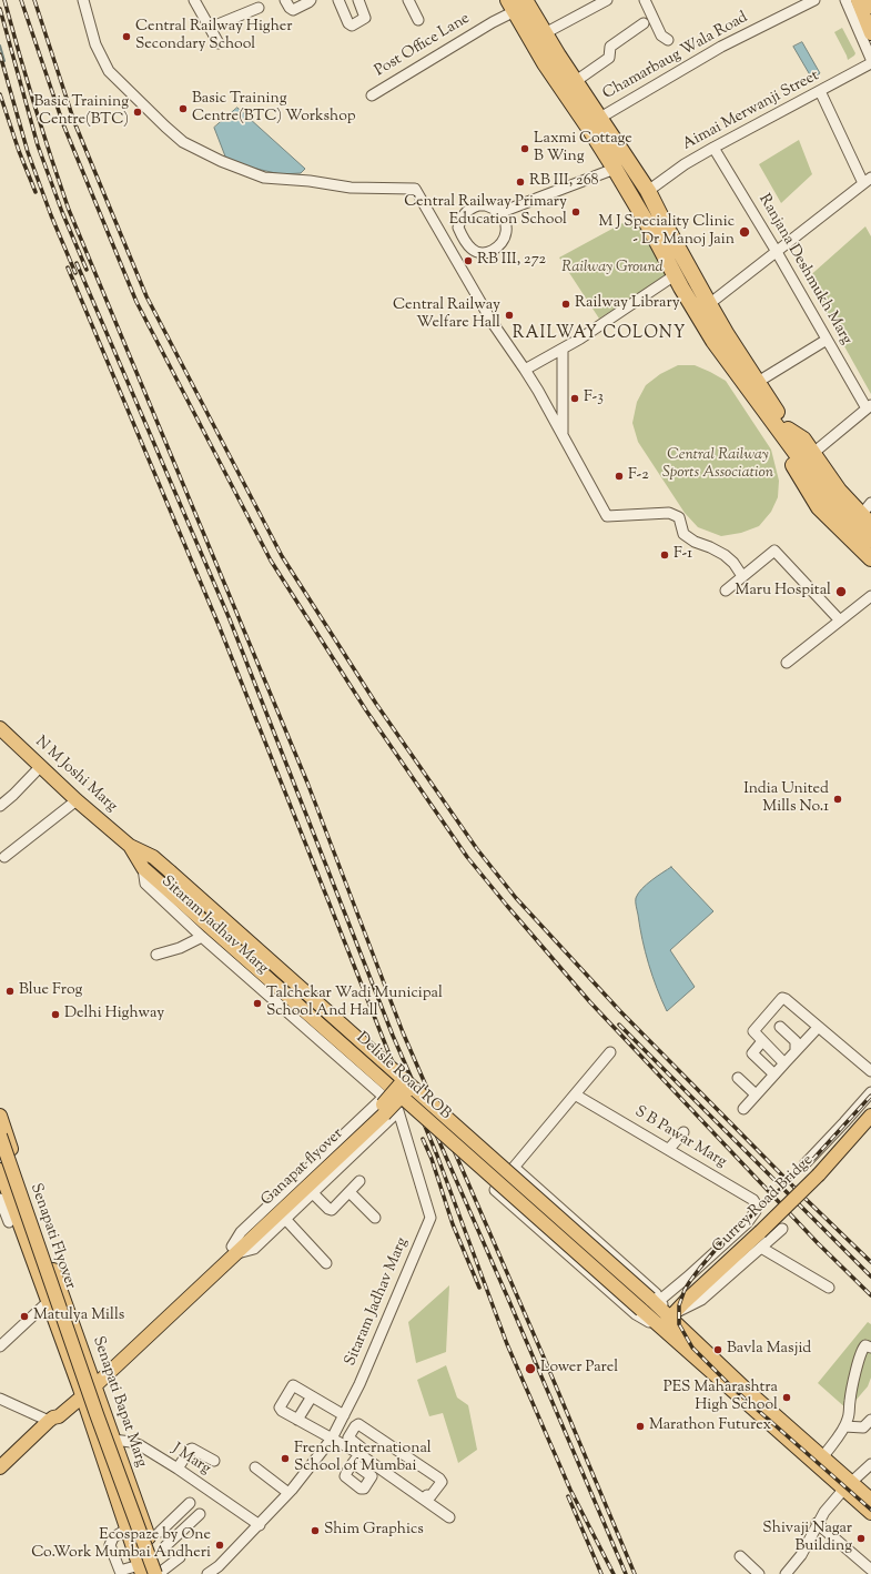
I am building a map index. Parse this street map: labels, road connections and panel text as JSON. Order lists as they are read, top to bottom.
{
  "streets": {
    "main road": [
      "N M Joshi Marg",
      "Delisle Road ROB",
      "Ganapat flyover",
      "Currey Road Bridge",
      "Senapati Flyover",
      "Senapati Bapat Marg"
    ],
    "street": [
      "Post Office Lane",
      "Chamarbaug Wala Road",
      "Aimai Merwanji Street",
      "Ranjana Deshmukh Marg",
      "Sitaram Jadhav Marg",
      "S B Pawar Marg",
      "J Marg"
    ]
  },
  "crossings": [
    ["Aimai Merwanji Street", "Ranjana Deshmukh Marg"],
    ["N M Joshi Marg", "Delisle Road ROB"],
    ["Sitaram Jadhav Marg", "Delisle Road ROB"],
    ["Sitaram Jadhav Marg", "Ganapat flyover"],
    ["Sitaram Jadhav Marg", "J Marg"],
    ["Delisle Road ROB", "S B Pawar Marg"],
    ["Delisle Road ROB", "Ganapat flyover"],
    ["Delisle Road ROB", "Currey Road Bridge"],
    ["Ganapat flyover", "Senapati Bapat Marg"],
    ["Senapati Flyover", "Senapati Bapat Marg"],
    ["Senapati Bapat Marg", "J Marg"]
  ],
  "districts": ["RAILWAY COLONY"],
  "parks": ["Railway Ground", "Central Railway Sports Association"],
  "places": [
    "Central Railway Higher Secondary School",
    "Basic Training Centre(BTC) Workshop",
    "Basic Training Centre(BTC)",
    "Laxmi Cottage B Wing",
    "RB III, 268",
    "Central Railway Primary Education School",
    "M J Speciality Clinic - Dr Manoj Jain",
    "RB III, 272",
    "Railway Library",
    "Central Railway Welfare Hall",
    "F-3",
    "F-2",
    "F-1",
    "Maru Hospital",
    "India United Mills No.1",
    "Blue Frog",
    "Talchekar Wadi Municipal School And Hall",
    "Delhi Highway",
    "Matulya Mills",
    "Bavla Masjid",
    "Lower Parel",
    "PES Maharashtra High School",
    "Marathon Futurex",
    "French International School of Mumbai",
    "Shim Graphics",
    "Shivaji Nagar Building",
    "Ecospaze by One Co.Work Mumbai Andheri"
  ]
}
